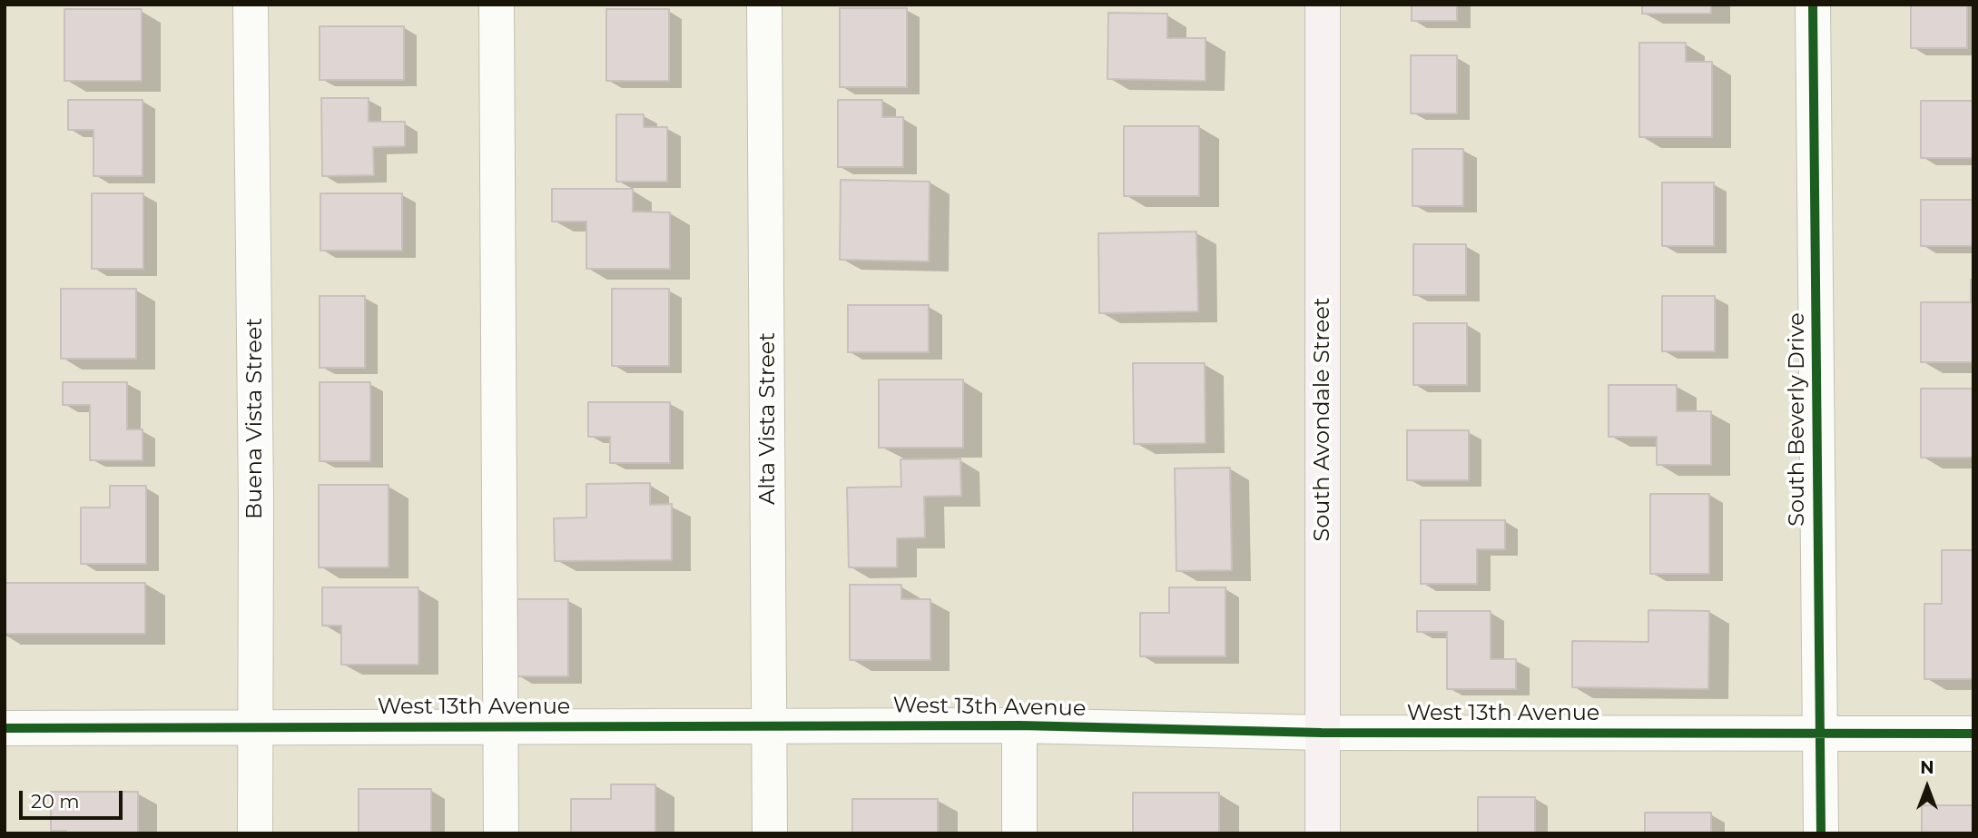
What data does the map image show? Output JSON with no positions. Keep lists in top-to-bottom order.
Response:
{
  "streets": {
    "main road": ["South Avondale Street"],
    "street": [
      "Buena Vista Street",
      "Alta Vista Street",
      "South Beverly Drive",
      "West 13th Avenue"
    ]
  },
  "crossings": [
    ["Buena Vista Street", "West 13th Avenue"],
    ["Alta Vista Street", "West 13th Avenue"],
    ["South Avondale Street", "West 13th Avenue"],
    ["South Beverly Drive", "West 13th Avenue"]
  ],
  "scale_bar": "20 m",
  "north": "top"
}
